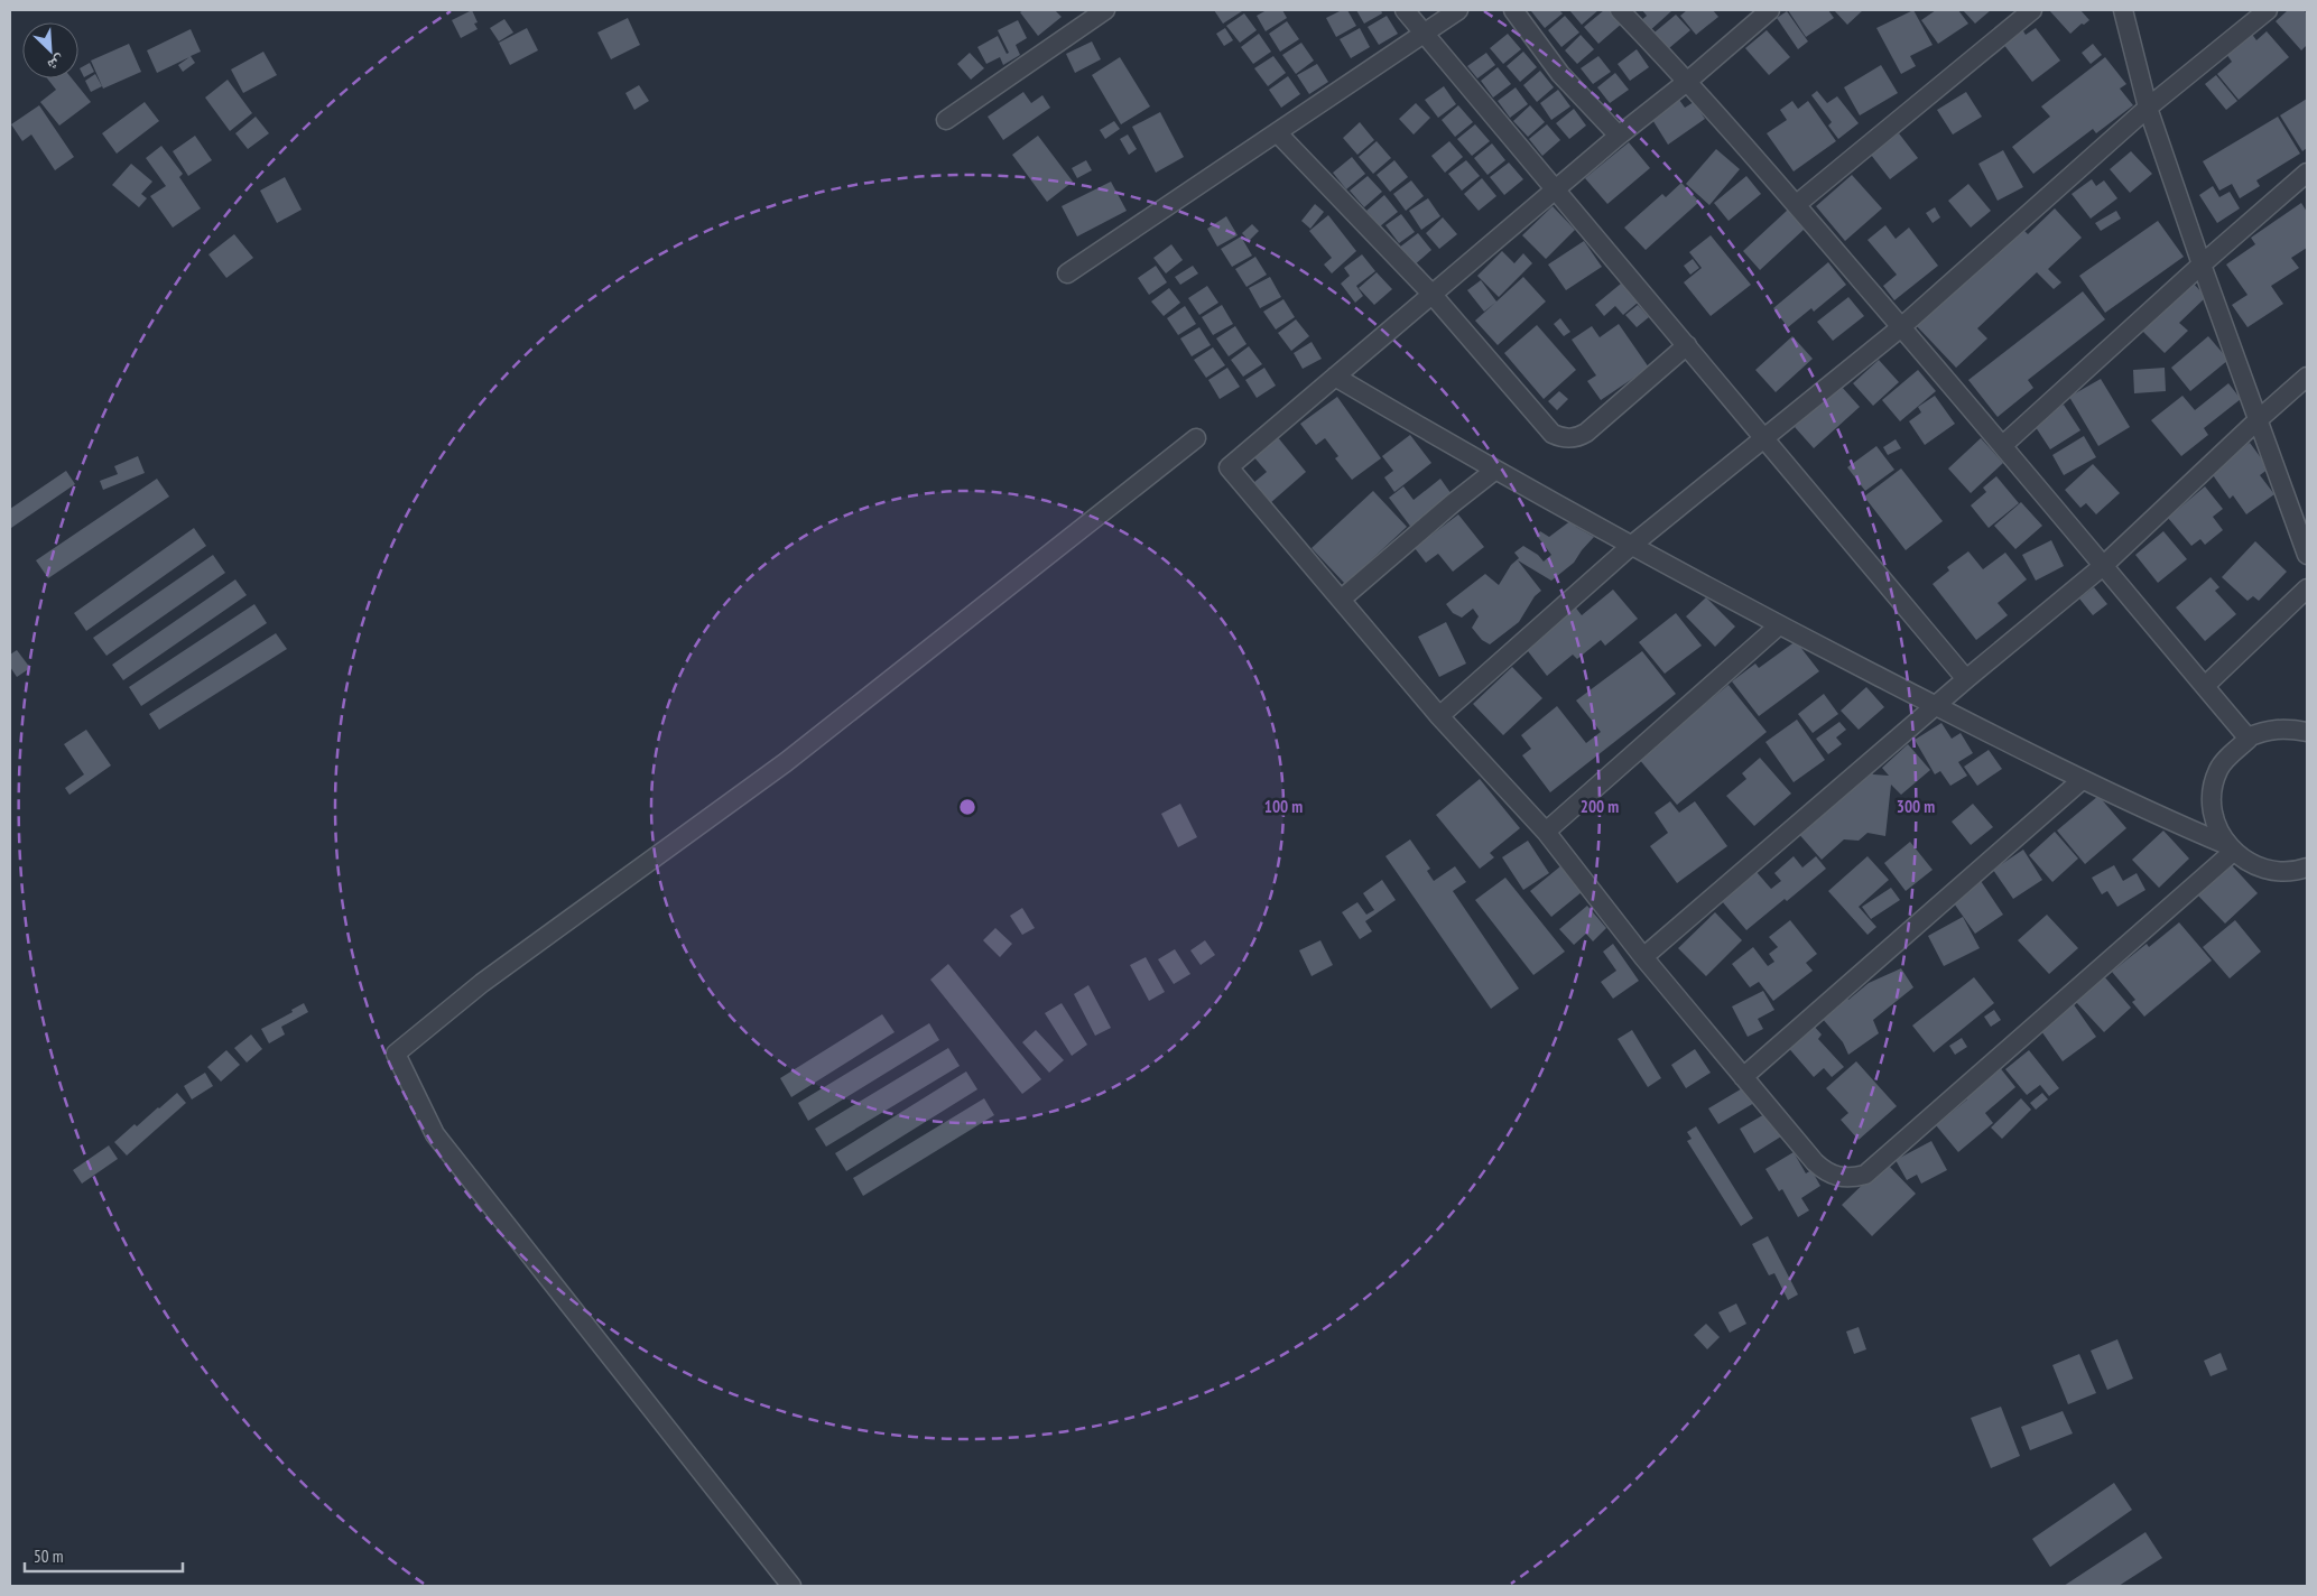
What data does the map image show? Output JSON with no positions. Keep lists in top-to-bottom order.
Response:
{
  "scale_bar": "50 m",
  "north": "bottom right",
  "rings": ["100 m", "200 m", "300 m"]
}
